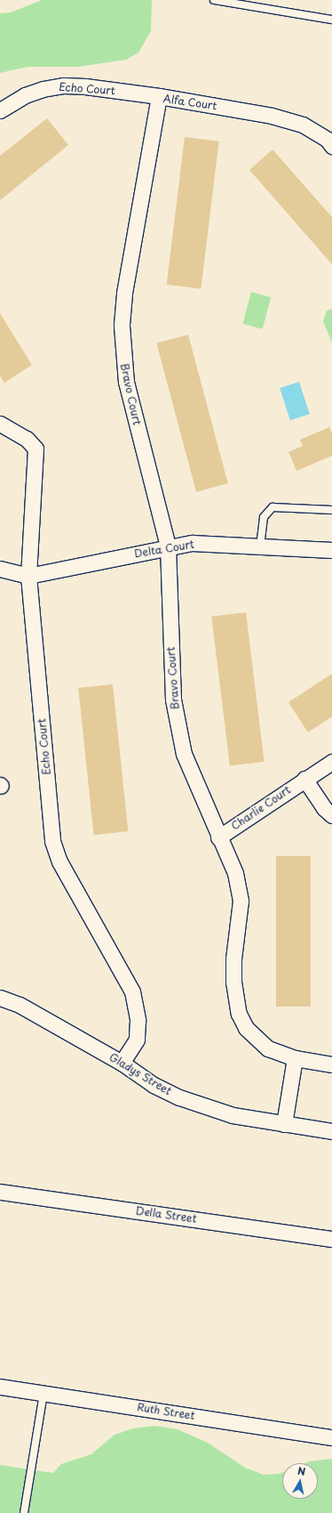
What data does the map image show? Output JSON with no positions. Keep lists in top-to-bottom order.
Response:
{
  "streets": {
    "street": [
      "Echo Court",
      "Alfa Court",
      "Bravo Court",
      "Delta Court",
      "Charlie Court",
      "Gladys Street",
      "Della Street",
      "Ruth Street"
    ]
  },
  "crossings": [
    ["Echo Court", "Alfa Court"],
    ["Echo Court", "Delta Court"],
    ["Echo Court", "Gladys Street"],
    ["Alfa Court", "Bravo Court"],
    ["Bravo Court", "Delta Court"],
    ["Bravo Court", "Charlie Court"]
  ],
  "north": "top"
}
